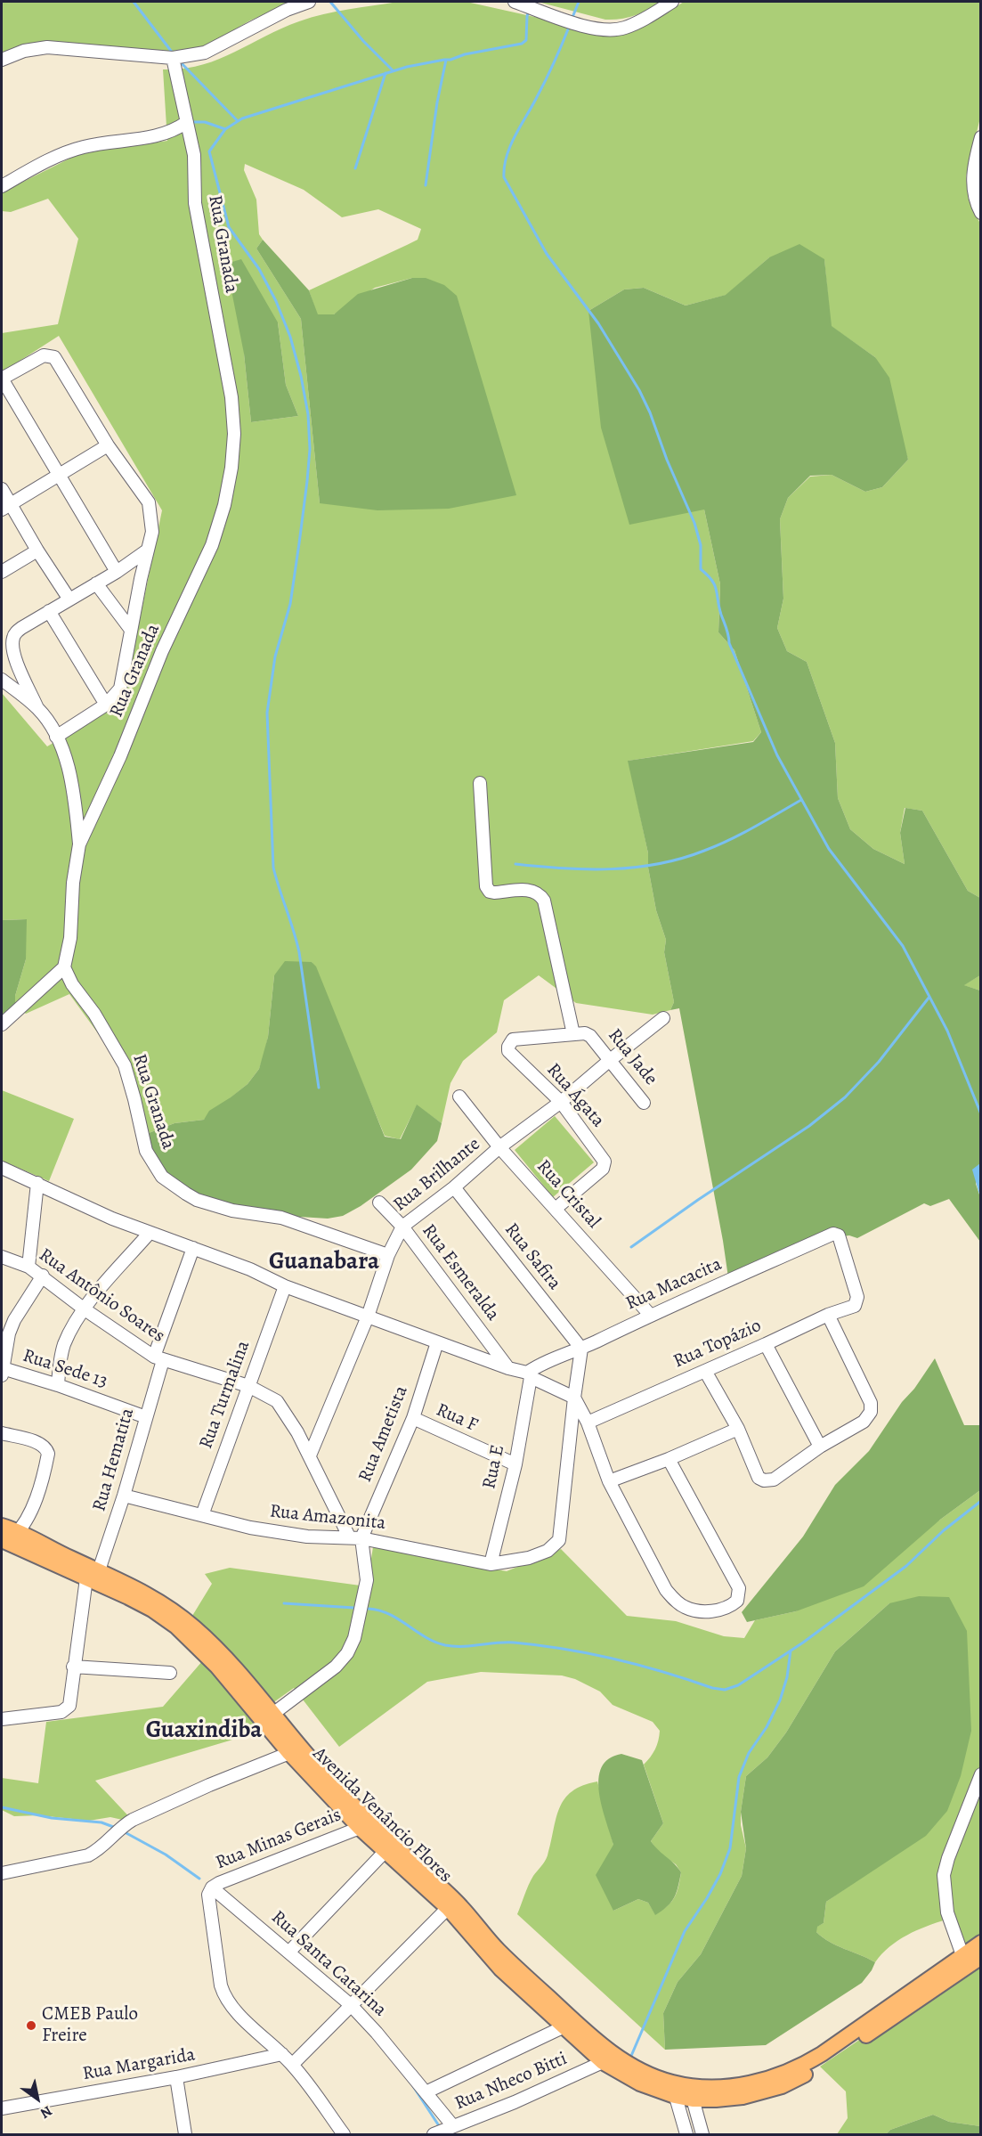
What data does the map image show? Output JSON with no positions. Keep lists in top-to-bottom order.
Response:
{
  "streets": {
    "main road": ["Avenida Venâncio Flores"],
    "street": [
      "Rua Granada",
      "Rua Jade",
      "Rua Ágata",
      "Rua Brilhante",
      "Rua Cristal",
      "Rua Safira",
      "Rua Esmeralda",
      "Rua Macacita",
      "Rua Antônio Soares",
      "Rua Topázio",
      "Rua Sede 13",
      "Rua Turmalina",
      "Rua F",
      "Rua Ametista",
      "Rua Hematita",
      "Rua E",
      "Rua Amazonita",
      "Rua Minas Gerais",
      "Rua Santa Catarina",
      "Rua Margarida",
      "Rua Nheco Bitti"
    ]
  },
  "crossings": [
    ["Rua Granada", "Rua Brilhante"],
    ["Rua Jade", "Rua Ágata"],
    ["Rua Jade", "Rua Brilhante"],
    ["Rua Ágata", "Rua Brilhante"],
    ["Rua Ágata", "Rua Cristal"],
    ["Rua Brilhante", "Rua Cristal"],
    ["Rua Brilhante", "Rua Safira"],
    ["Rua Brilhante", "Rua Esmeralda"],
    ["Rua Brilhante", "Rua Antônio Soares"],
    ["Rua Cristal", "Rua Macacita"],
    ["Rua Safira", "Rua Macacita"],
    ["Rua Macacita", "Rua Topázio"],
    ["Rua Macacita", "Rua E"],
    ["Rua Antônio Soares", "Rua Turmalina"],
    ["Rua Antônio Soares", "Rua Ametista"],
    ["Rua Antônio Soares", "Rua Hematita"],
    ["Rua Antônio Soares", "Rua Amazonita"],
    ["Rua Sede 13", "Rua Hematita"],
    ["Rua Turmalina", "Rua Amazonita"],
    ["Rua F", "Rua Ametista"],
    ["Rua F", "Rua E"],
    ["Rua Ametista", "Rua Amazonita"],
    ["Rua Hematita", "Rua Amazonita"],
    ["Rua Hematita", "Avenida Venâncio Flores"],
    ["Rua E", "Rua Amazonita"],
    ["Avenida Venâncio Flores", "Rua Minas Gerais"],
    ["Avenida Venâncio Flores", "Rua Nheco Bitti"],
    ["Rua Minas Gerais", "Rua Santa Catarina"],
    ["Rua Minas Gerais", "Rua Margarida"],
    ["Rua Santa Catarina", "Rua Nheco Bitti"]
  ],
  "districts": ["Guanabara", "Guaxindiba"],
  "places": ["CMEB Paulo Freire"],
  "north": "bottom right"
}
